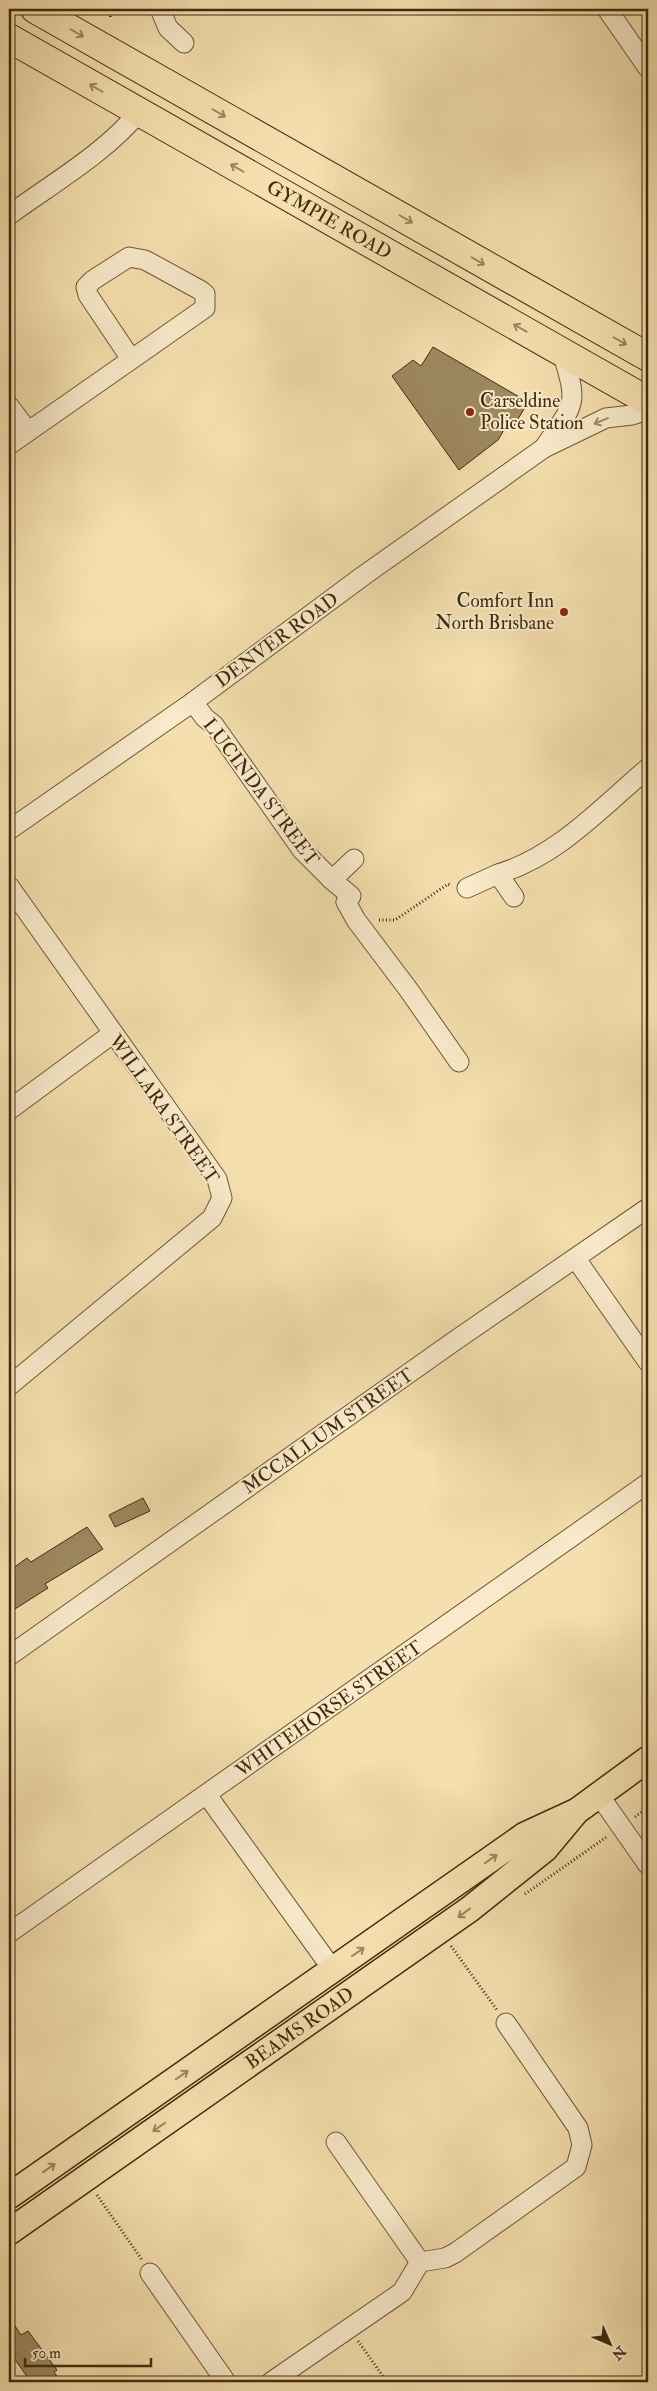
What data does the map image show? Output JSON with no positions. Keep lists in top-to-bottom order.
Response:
{
  "streets": {
    "highway": ["GYMPIE ROAD"],
    "main road": ["BEAMS ROAD"],
    "street": [
      "DENVER ROAD",
      "LUCINDA STREET",
      "WILLARA STREET",
      "MCCALLUM STREET",
      "WHITEHORSE STREET"
    ]
  },
  "crossings": [
    ["GYMPIE ROAD", "DENVER ROAD"],
    ["DENVER ROAD", "LUCINDA STREET"]
  ],
  "places": ["Carseldine Police Station", "Comfort Inn North Brisbane"],
  "scale_bar": "50 m",
  "north": "bottom right"
}
